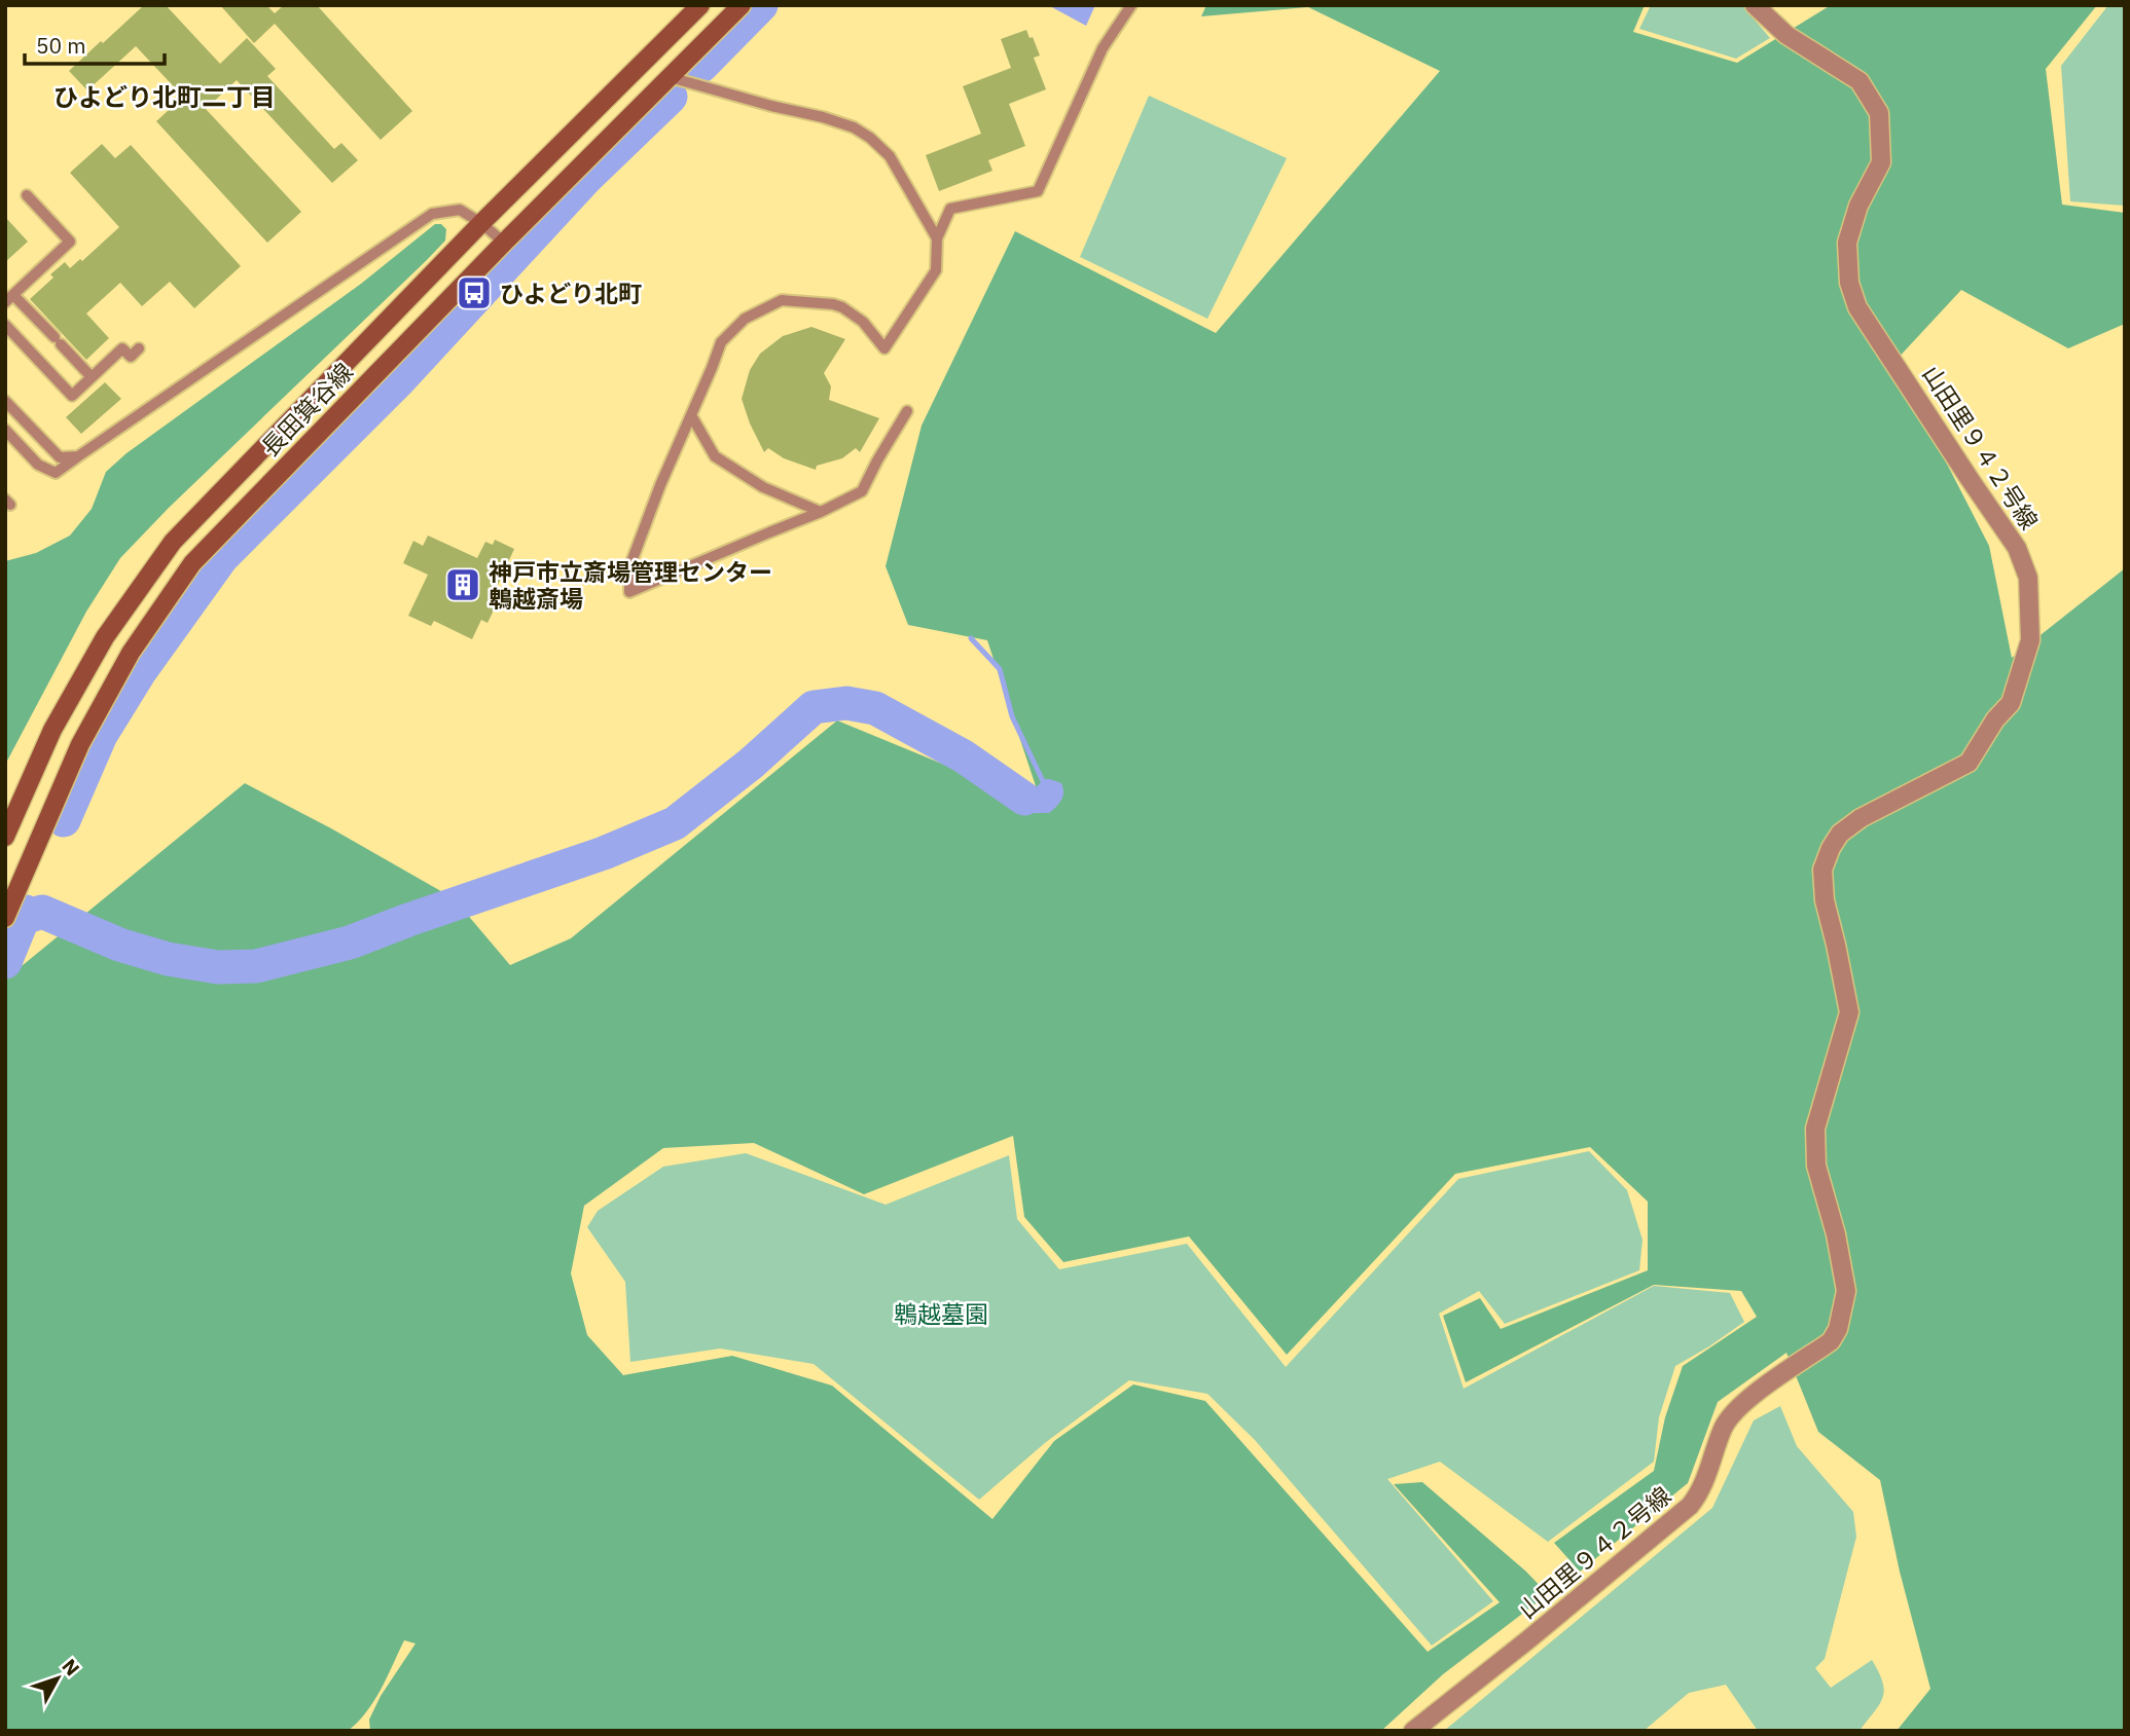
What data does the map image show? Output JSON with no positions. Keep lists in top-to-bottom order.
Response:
{
  "streets": {
    "street": ["長田箕谷線", "山田里９４２号線"]
  },
  "districts": ["ひよどり北町二丁目"],
  "parks": ["鵯越墓園"],
  "places": {
    "bus stop": ["ひよどり北町"],
    "building": ["神戸市立斎場管理センター 鵯越斎場"]
  },
  "scale_bar": "50 m",
  "north": "top right"
}
